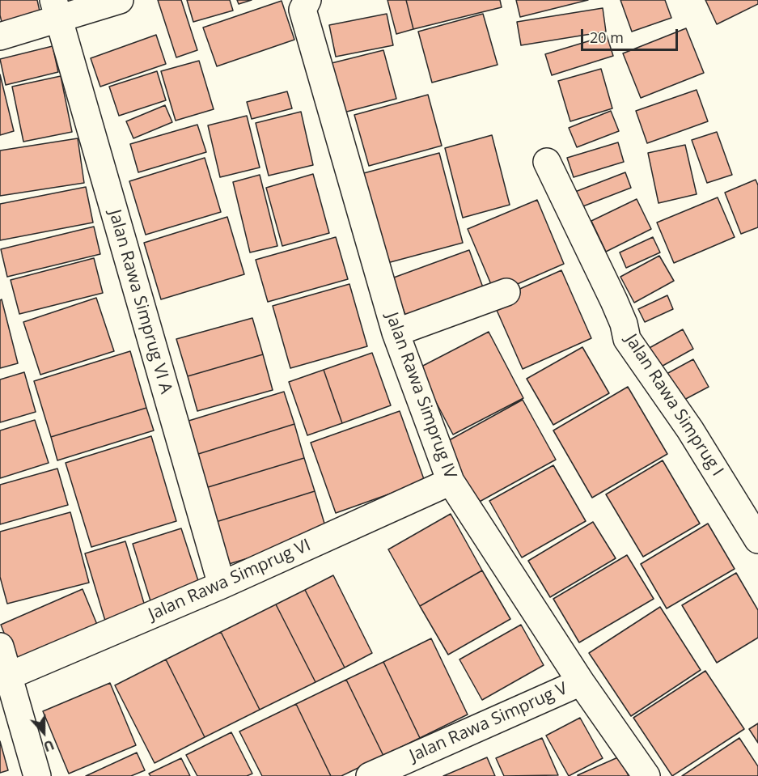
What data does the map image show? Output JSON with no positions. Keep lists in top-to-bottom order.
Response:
{
  "streets": {
    "street": [
      "Jalan Rawa Simprug VI A",
      "Jalan Rawa Simprug IV",
      "Jalan Rawa Simprug I",
      "Jalan Rawa Simprug VI",
      "Jalan Rawa Simprug V"
    ]
  },
  "crossings": [
    ["Jalan Rawa Simprug VI A", "Jalan Rawa Simprug VI"],
    ["Jalan Rawa Simprug IV", "Jalan Rawa Simprug VI"],
    ["Jalan Rawa Simprug IV", "Jalan Rawa Simprug V"]
  ],
  "scale_bar": "20 m",
  "north": "bottom"
}
